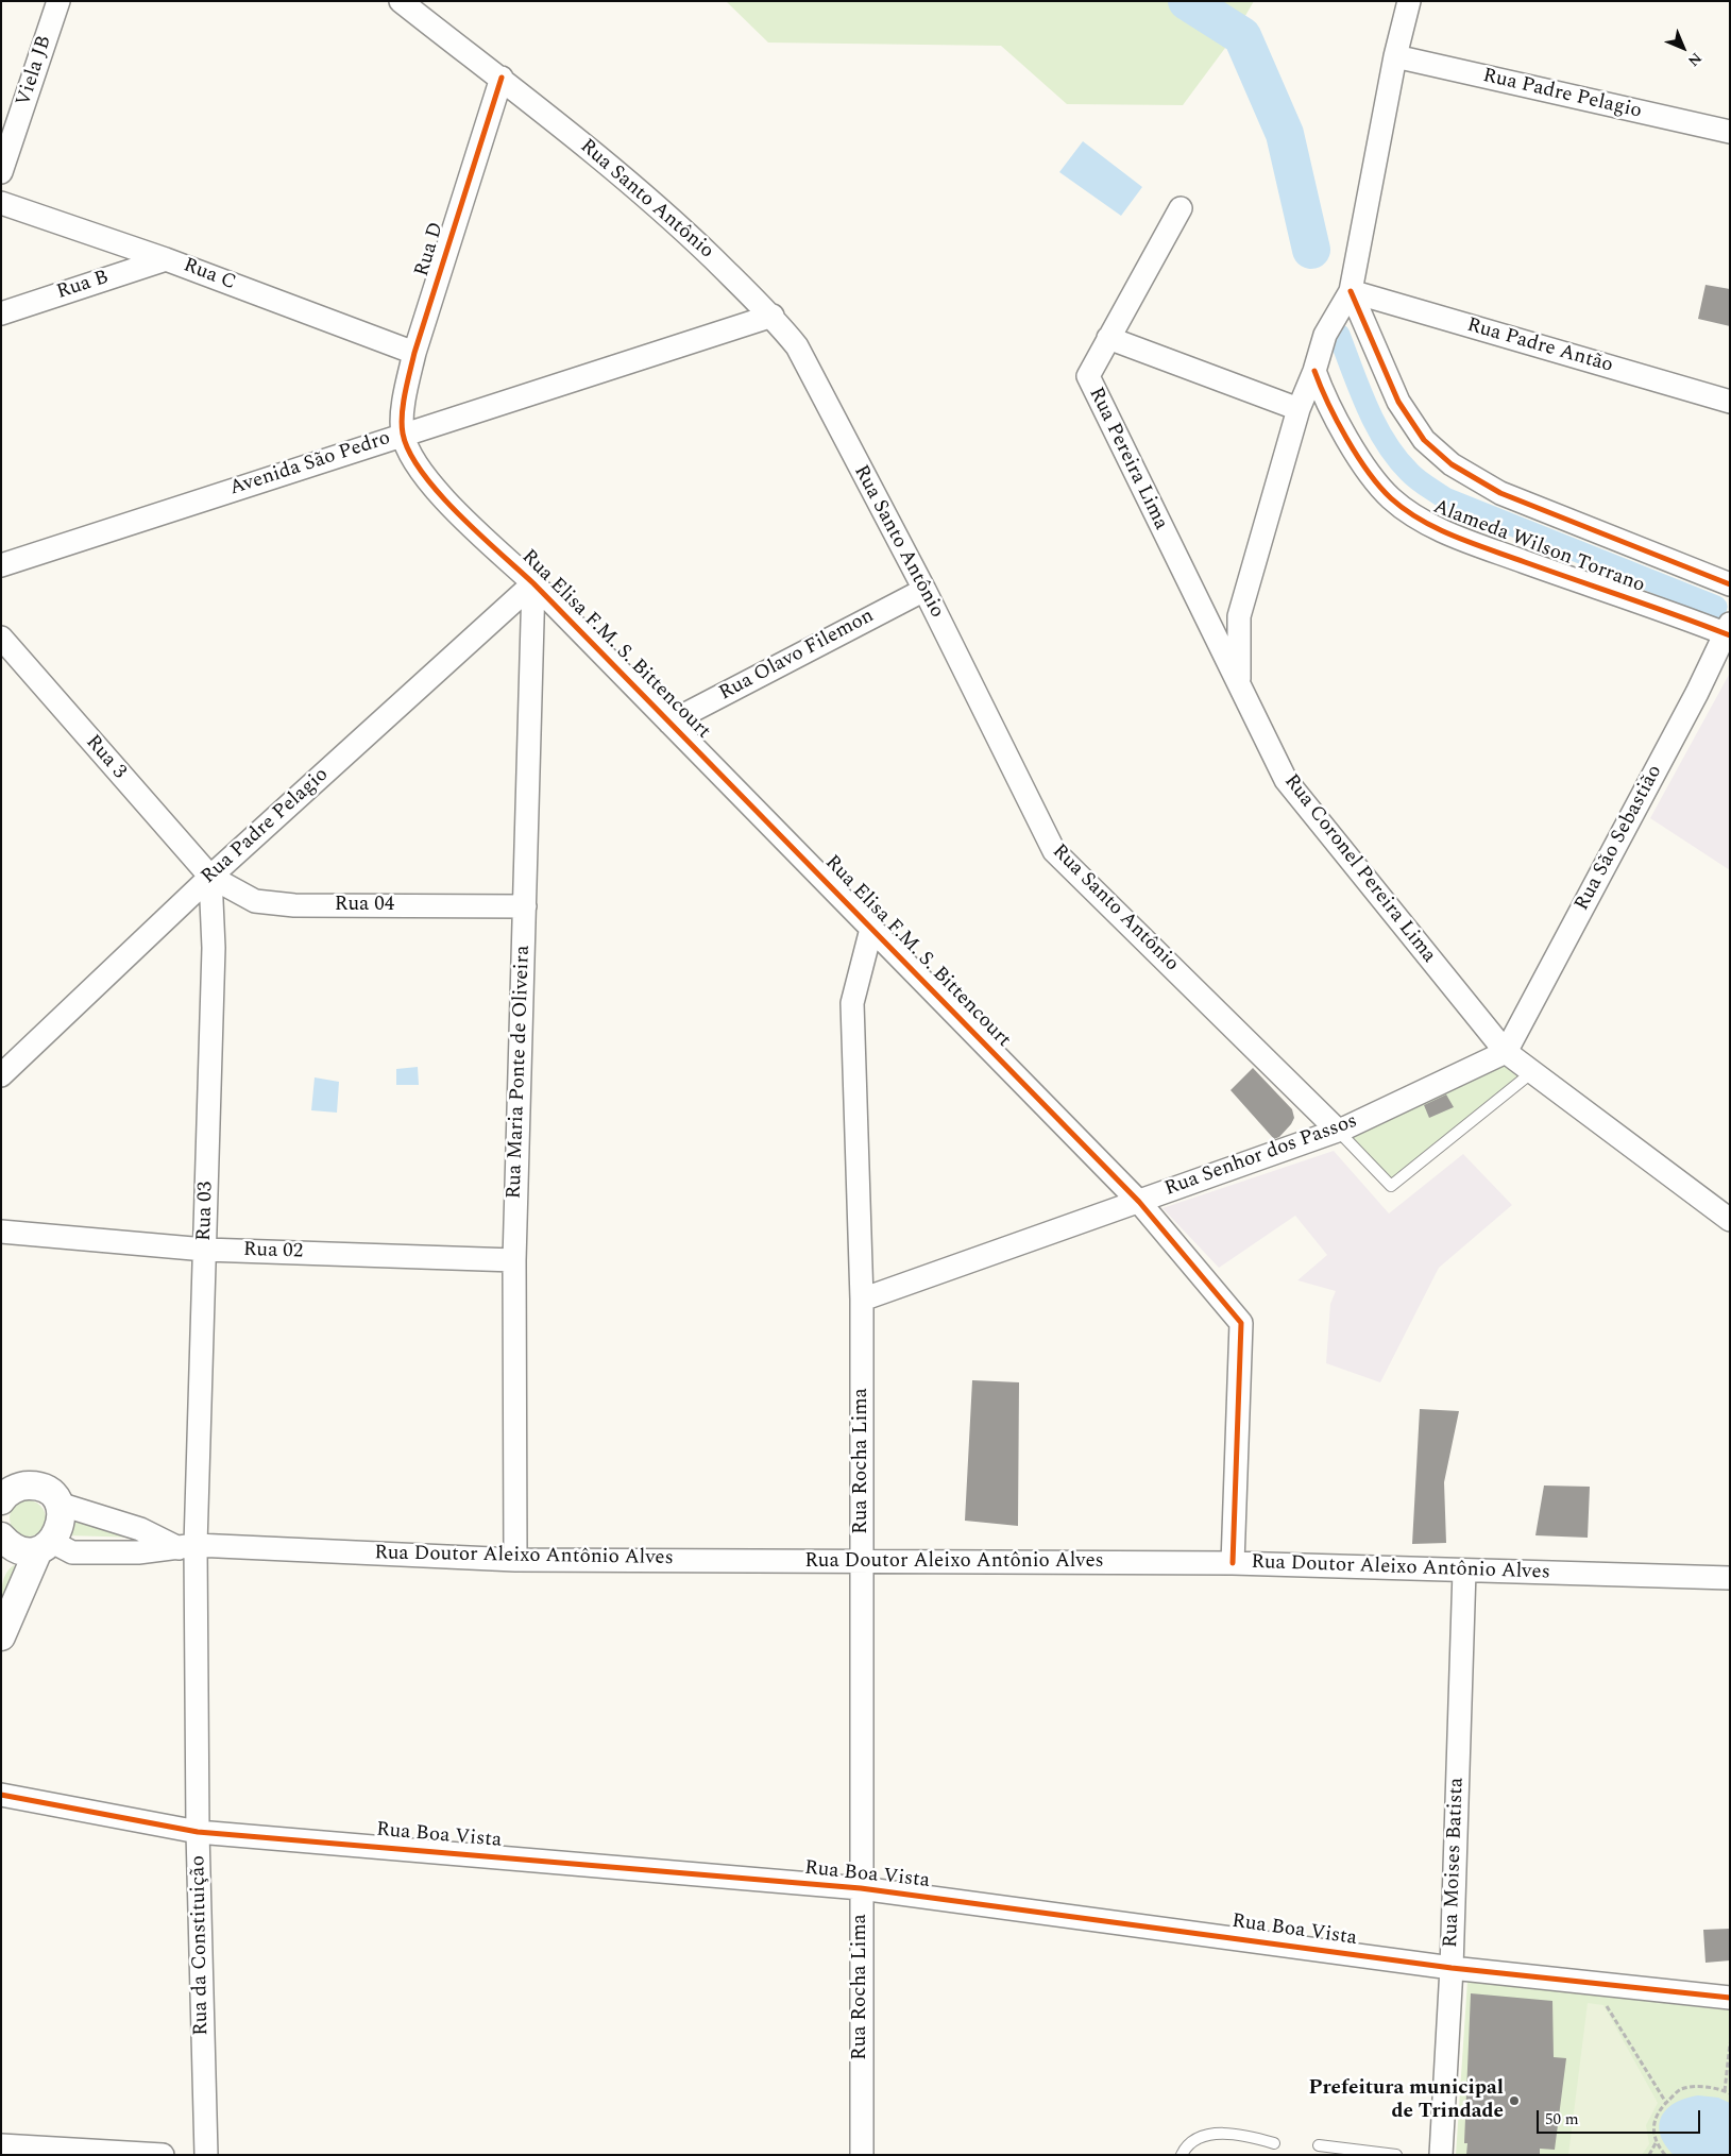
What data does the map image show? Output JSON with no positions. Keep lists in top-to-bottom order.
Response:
{
  "streets": {
    "street": [
      "Viela JB",
      "Rua Padre Pelagio",
      "Rua Santo Antônio",
      "Rua D",
      "Rua C",
      "Rua B",
      "Rua Padre Antão",
      "Rua Pereira Lima",
      "Avenida São Pedro",
      "Alameda Wilson Torrano",
      "Rua Elisa F.M. S. Bittencourt",
      "Rua Olavo Filemon",
      "Rua 3",
      "Rua São Sebastião",
      "Rua Coronel Pereira Lima",
      "Rua 04",
      "Rua Maria Ponte de Oliveira",
      "Rua Senhor dos Passos",
      "Rua 03",
      "Rua 02",
      "Rua Rocha Lima",
      "Rua Doutor Aleixo Antônio Alves",
      "Rua Boa Vista",
      "Rua Moises Batista",
      "Rua da Constituição"
    ]
  },
  "crossings": [
    ["Rua Padre Pelagio", "Rua Elisa F.M. S. Bittencourt"],
    ["Rua Padre Pelagio", "Rua 3"],
    ["Rua Padre Pelagio", "Rua 04"],
    ["Rua Padre Pelagio", "Rua Maria Ponte de Oliveira"],
    ["Rua Padre Pelagio", "Rua 03"],
    ["Rua Santo Antônio", "Rua D"],
    ["Rua Santo Antônio", "Avenida São Pedro"],
    ["Rua Santo Antônio", "Rua Olavo Filemon"],
    ["Rua Santo Antônio", "Rua Senhor dos Passos"],
    ["Rua D", "Rua C"],
    ["Rua D", "Avenida São Pedro"],
    ["Rua D", "Rua Elisa F.M. S. Bittencourt"],
    ["Rua C", "Rua B"],
    ["Rua Padre Antão", "Alameda Wilson Torrano"],
    ["Rua Padre Antão", "Rua Coronel Pereira Lima"],
    ["Rua Pereira Lima", "Rua Coronel Pereira Lima"],
    ["Avenida São Pedro", "Rua Elisa F.M. S. Bittencourt"],
    ["Alameda Wilson Torrano", "Rua São Sebastião"],
    ["Alameda Wilson Torrano", "Rua Coronel Pereira Lima"],
    ["Rua Elisa F.M. S. Bittencourt", "Rua Olavo Filemon"],
    ["Rua Elisa F.M. S. Bittencourt", "Rua Maria Ponte de Oliveira"],
    ["Rua Elisa F.M. S. Bittencourt", "Rua Senhor dos Passos"],
    ["Rua Elisa F.M. S. Bittencourt", "Rua Rocha Lima"],
    ["Rua Elisa F.M. S. Bittencourt", "Rua Doutor Aleixo Antônio Alves"],
    ["Rua 3", "Rua 04"],
    ["Rua 3", "Rua 03"],
    ["Rua São Sebastião", "Rua Coronel Pereira Lima"],
    ["Rua São Sebastião", "Rua Senhor dos Passos"],
    ["Rua Coronel Pereira Lima", "Rua Senhor dos Passos"],
    ["Rua 04", "Rua Maria Ponte de Oliveira"],
    ["Rua 04", "Rua 03"],
    ["Rua Maria Ponte de Oliveira", "Rua 02"],
    ["Rua Maria Ponte de Oliveira", "Rua Doutor Aleixo Antônio Alves"],
    ["Rua Senhor dos Passos", "Rua Rocha Lima"],
    ["Rua 03", "Rua 02"],
    ["Rua 03", "Rua Doutor Aleixo Antônio Alves"],
    ["Rua 03", "Rua da Constituição"],
    ["Rua Rocha Lima", "Rua Doutor Aleixo Antônio Alves"],
    ["Rua Rocha Lima", "Rua Boa Vista"],
    ["Rua Doutor Aleixo Antônio Alves", "Rua Moises Batista"],
    ["Rua Doutor Aleixo Antônio Alves", "Rua da Constituição"],
    ["Rua Boa Vista", "Rua Moises Batista"],
    ["Rua Boa Vista", "Rua da Constituição"]
  ],
  "places": ["Prefeitura municipal de Trindade"],
  "scale_bar": "50 m",
  "north": "bottom right"
}
